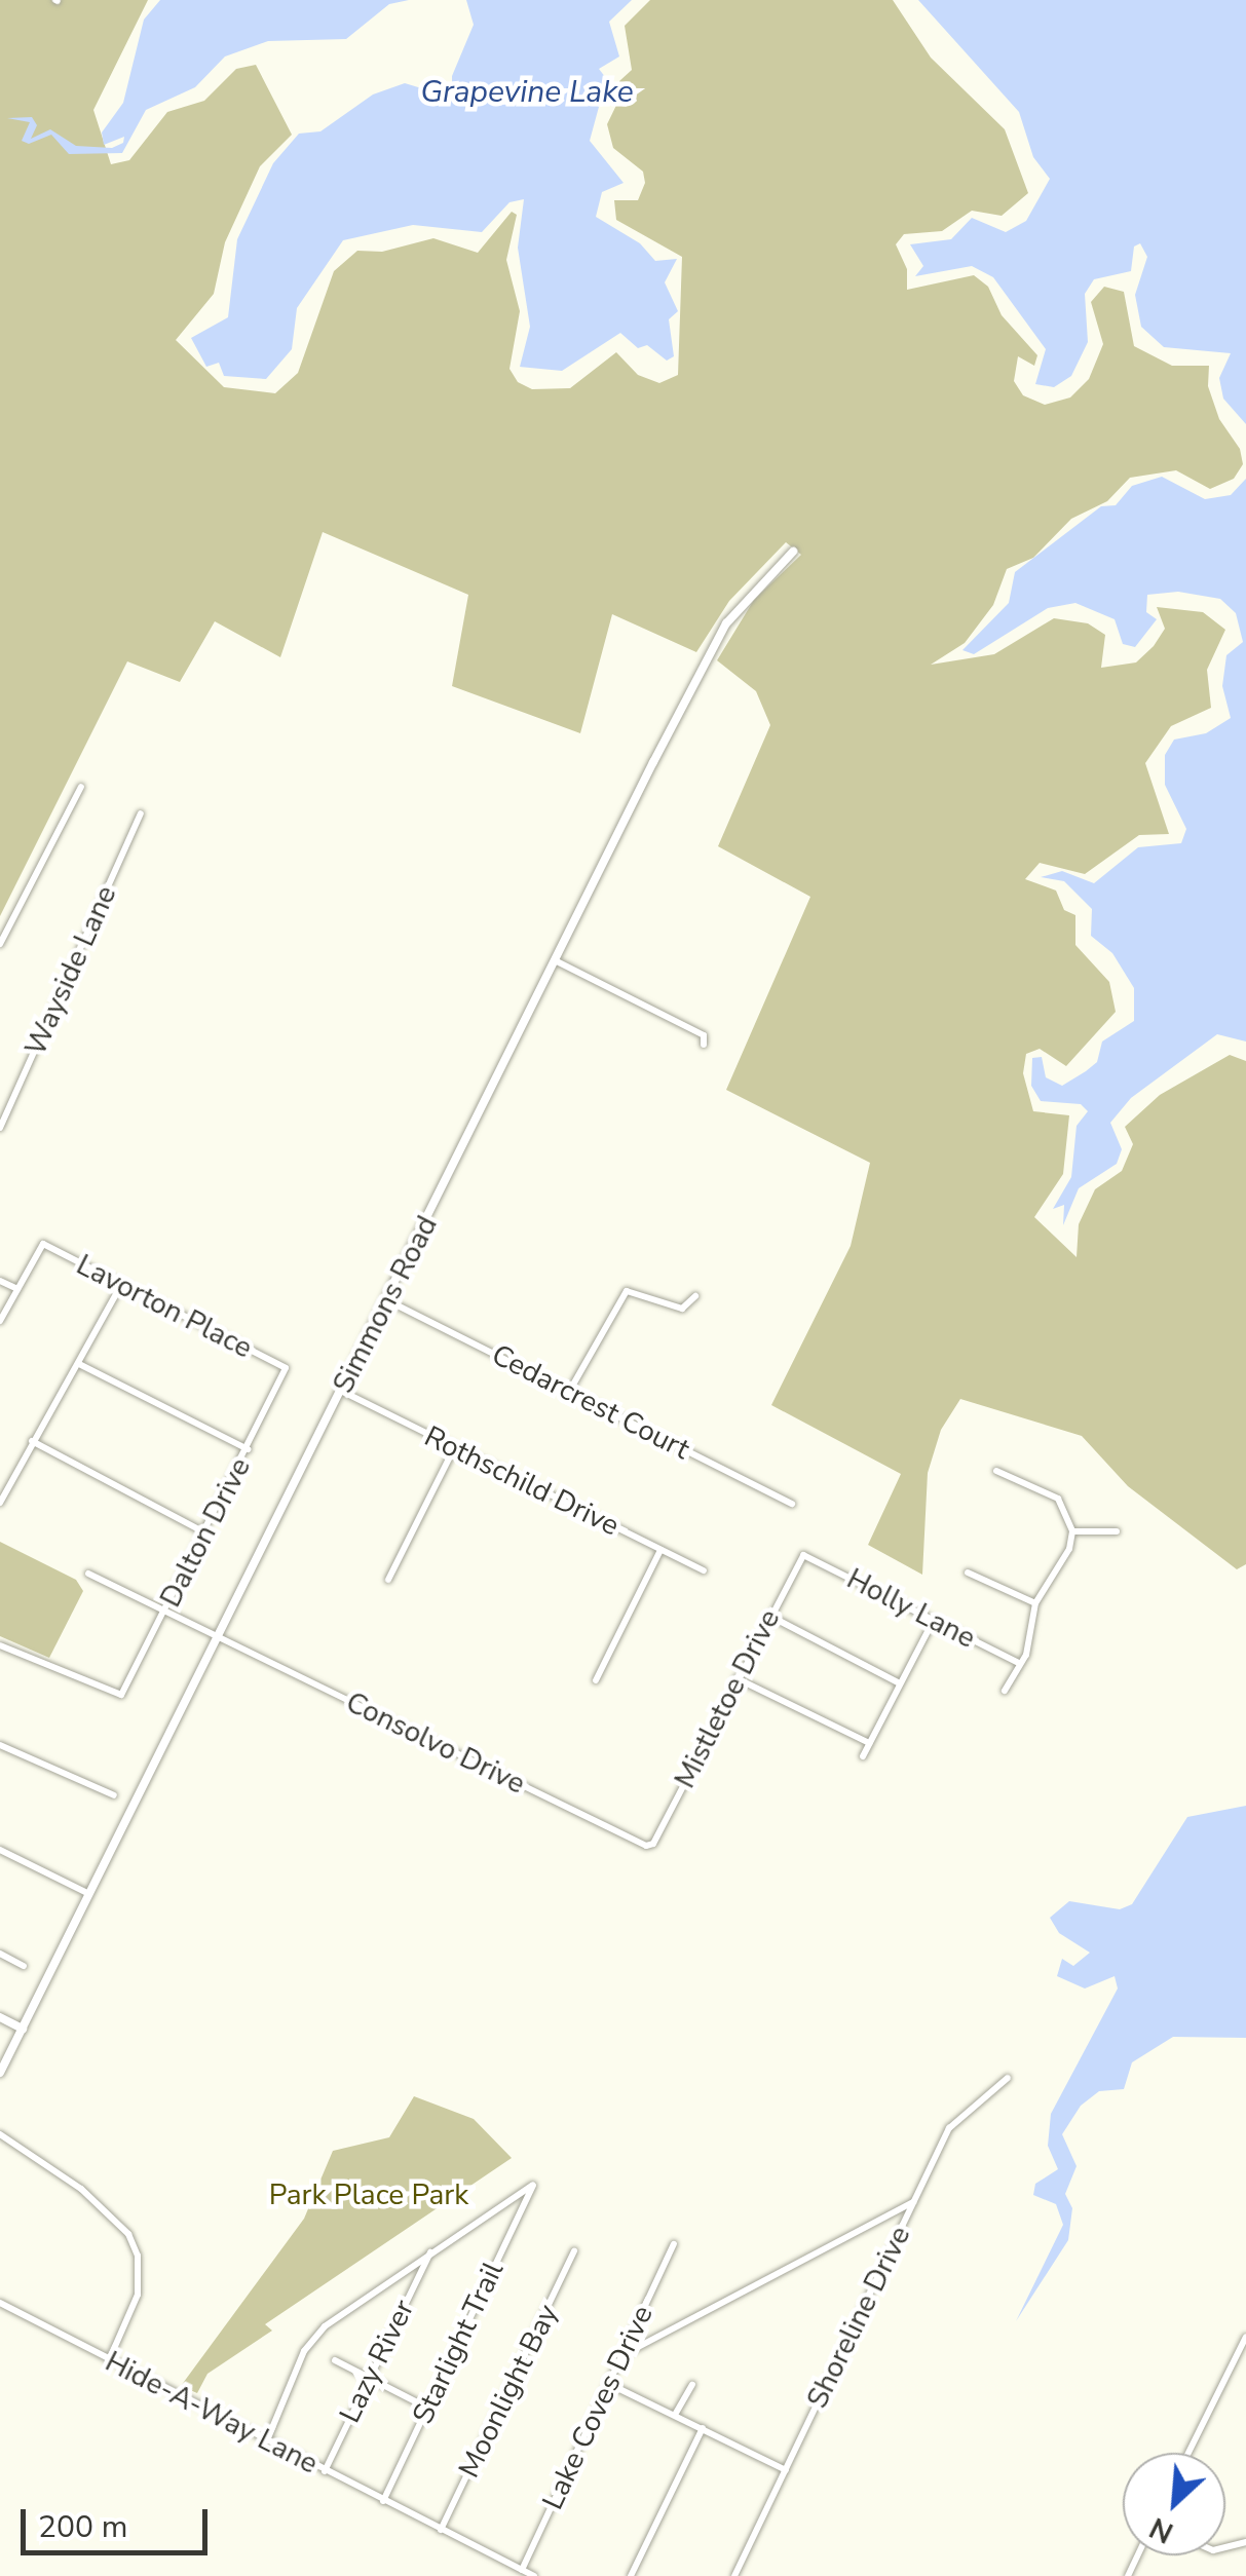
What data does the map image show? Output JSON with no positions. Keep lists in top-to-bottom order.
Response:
{
  "streets": {
    "street": [
      "Wayside Lane",
      "Simmons Road",
      "Lavorton Place",
      "Cedarcrest Court",
      "Rothschild Drive",
      "Dalton Drive",
      "Holly Lane",
      "Mistletoe Drive",
      "Consolvo Drive",
      "Shoreline Drive",
      "Starlight Trail",
      "Lazy River",
      "Moonlight Bay",
      "Lake Coves Drive",
      "Hide-A-Way Lane"
    ]
  },
  "crossings": [
    ["Simmons Road", "Cedarcrest Court"],
    ["Simmons Road", "Rothschild Drive"],
    ["Simmons Road", "Consolvo Drive"],
    ["Lavorton Place", "Dalton Drive"],
    ["Dalton Drive", "Consolvo Drive"],
    ["Holly Lane", "Mistletoe Drive"],
    ["Mistletoe Drive", "Consolvo Drive"],
    ["Starlight Trail", "Lazy River"],
    ["Starlight Trail", "Hide-A-Way Lane"],
    ["Lazy River", "Hide-A-Way Lane"],
    ["Moonlight Bay", "Hide-A-Way Lane"],
    ["Lake Coves Drive", "Hide-A-Way Lane"]
  ],
  "water": ["Grapevine Lake"],
  "parks": ["Park Place Park"],
  "scale_bar": "200 m",
  "north": "bottom left"
}
